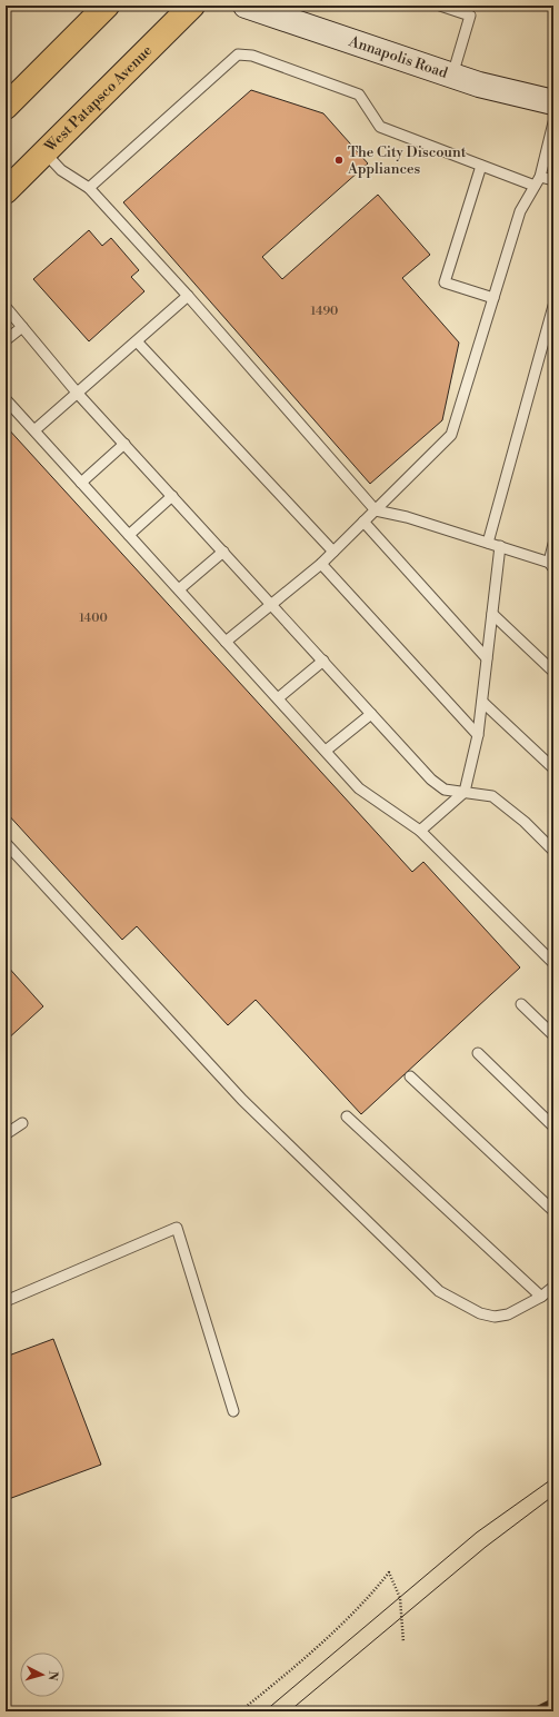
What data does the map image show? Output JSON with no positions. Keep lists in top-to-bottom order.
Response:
{
  "streets": {
    "main road": ["Annapolis Road", "West Patapsco Avenue"]
  },
  "places": ["The City Discount Appliances"],
  "house_numbers": ["1490", "1400"],
  "north": "right"
}
